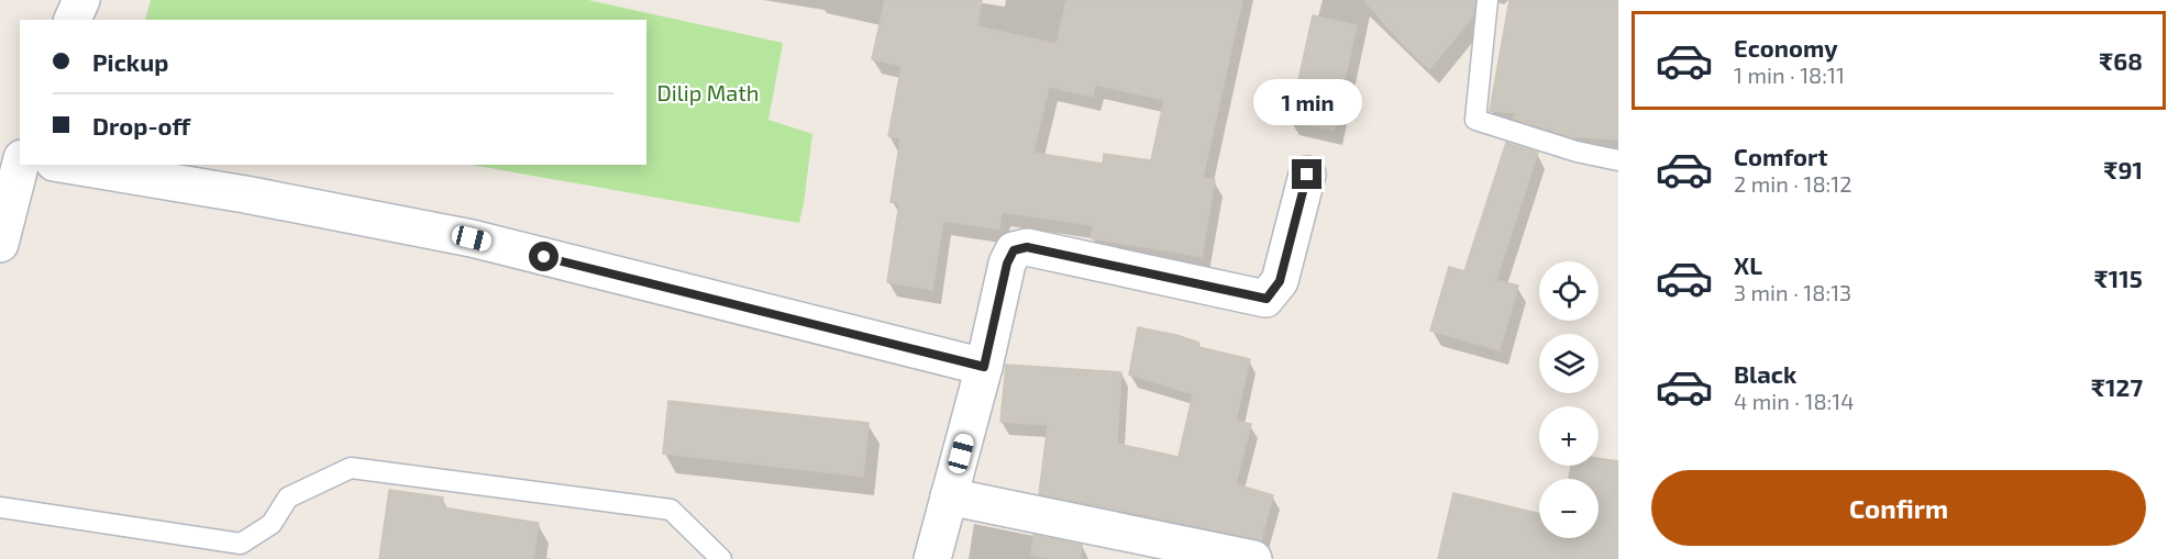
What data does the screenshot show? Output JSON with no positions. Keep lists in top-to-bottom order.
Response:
{
  "parks": ["Dilip Math"],
  "page": {
    "list": [
      {
        "name": "Economy",
        "note": "1 min · 18:11",
        "value": "₹68"
      },
      {
        "name": "Comfort",
        "note": "2 min · 18:12",
        "value": "₹91"
      },
      {
        "name": "XL",
        "note": "3 min · 18:13",
        "value": "₹115"
      },
      {
        "name": "Black",
        "note": "4 min · 18:14",
        "value": "₹127"
      }
    ],
    "banner": ["Pickup", "Drop-off"],
    "bubble": "1 min",
    "map_buttons": ["+", "−"],
    "buttons": "Confirm"
  }
}
